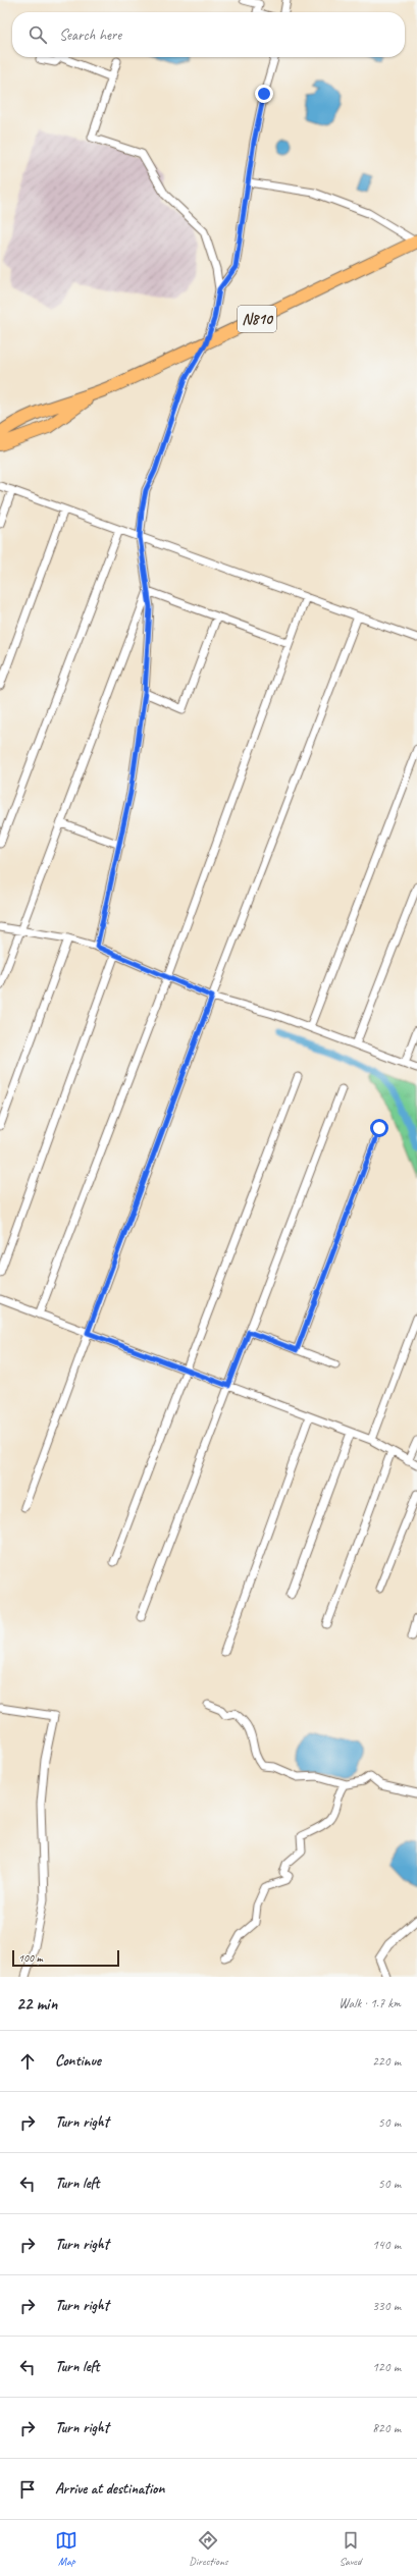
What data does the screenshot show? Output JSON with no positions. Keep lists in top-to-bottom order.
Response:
{
  "streets": {
    "highway": ["N810"]
  },
  "scale_bar": "100 m",
  "page": {
    "search": "Search here",
    "scale": "100 m",
    "heading": ["22 min", "Walk · 1.7 km"],
    "list": [
      ["Continue", "220 m"],
      ["Turn right", "50 m"],
      ["Turn left", "50 m"],
      ["Turn right", "140 m"],
      ["Turn right", "330 m"],
      ["Turn left", "120 m"],
      ["Turn right", "820 m"],
      "Arrive at destination"
    ],
    "nav": ["Map", "Directions", "Saved"]
  }
}
